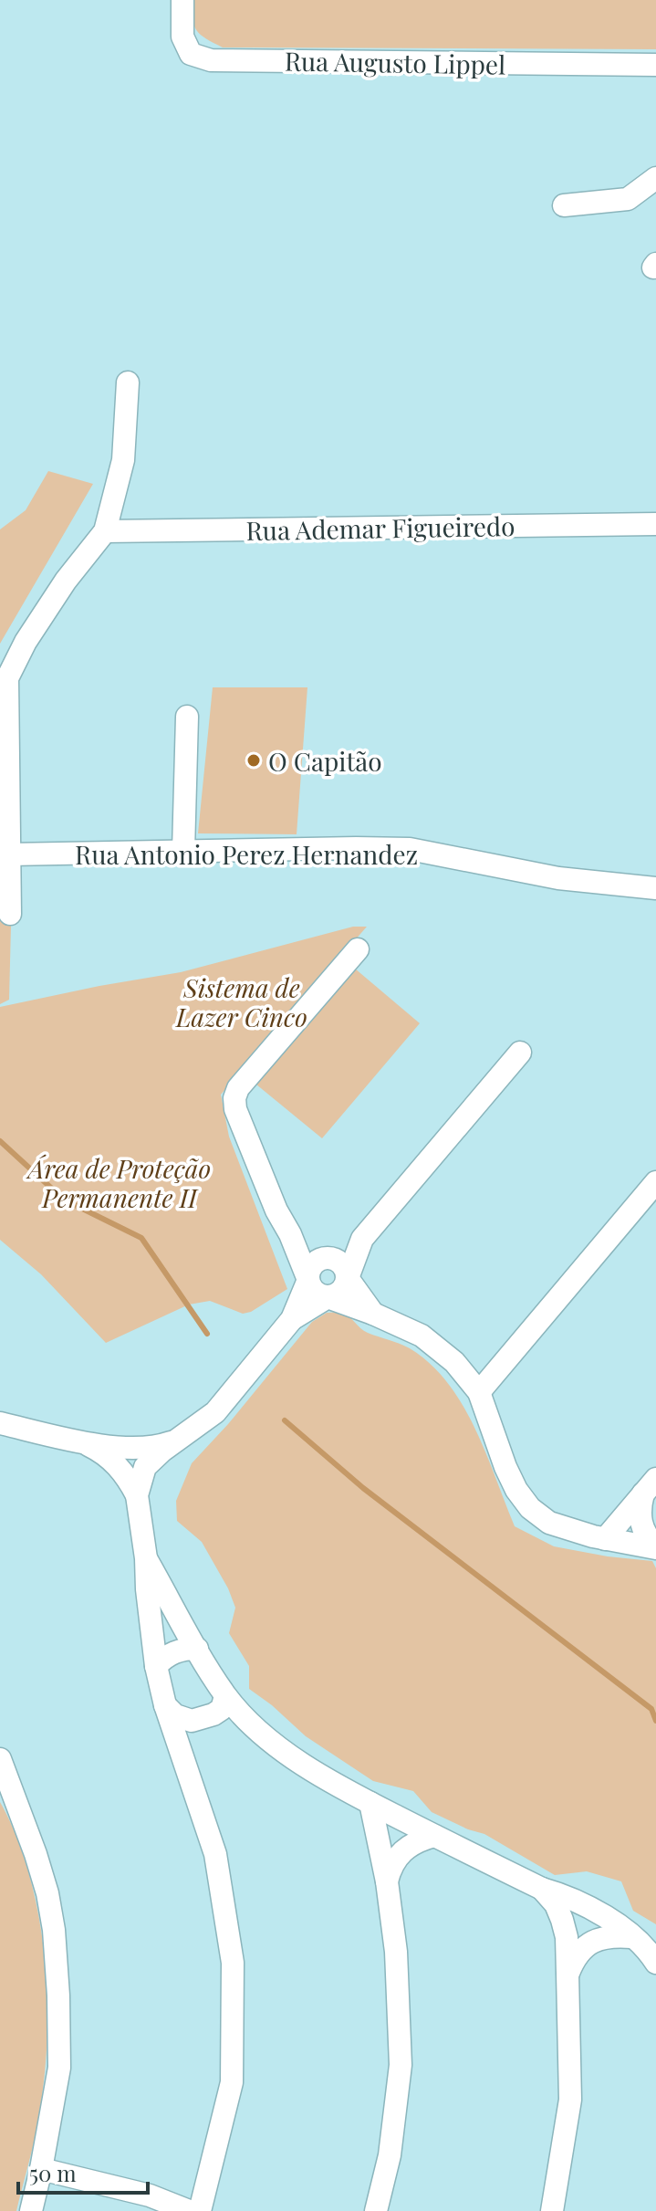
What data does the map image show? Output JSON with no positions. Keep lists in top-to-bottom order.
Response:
{
  "streets": {
    "street": ["Rua Augusto Lippel", "Rua Ademar Figueiredo", "Rua Antonio Perez Hernandez"]
  },
  "parks": ["Sistema de Lazer Cinco", "Área de Proteção Permanente II"],
  "places": ["O Capitão"],
  "scale_bar": "50 m"
}
